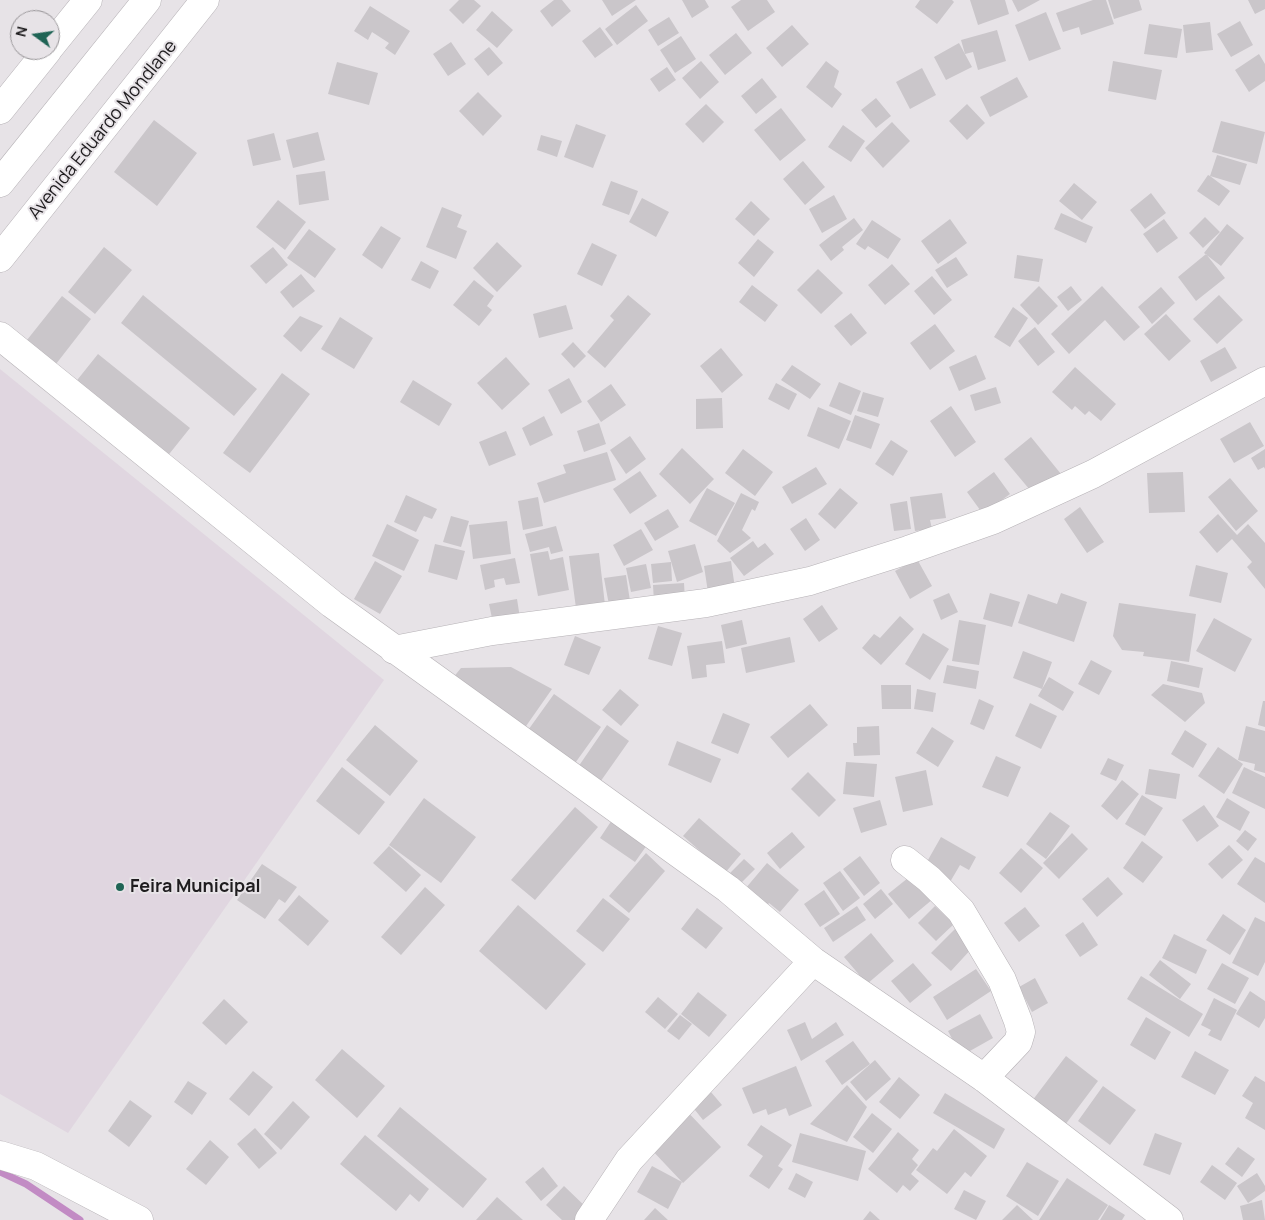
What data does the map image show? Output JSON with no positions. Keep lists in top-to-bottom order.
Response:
{
  "streets": {
    "street": ["Avenida Eduardo Mondlane"]
  },
  "places": ["Feira Municipal"],
  "north": "left"
}
